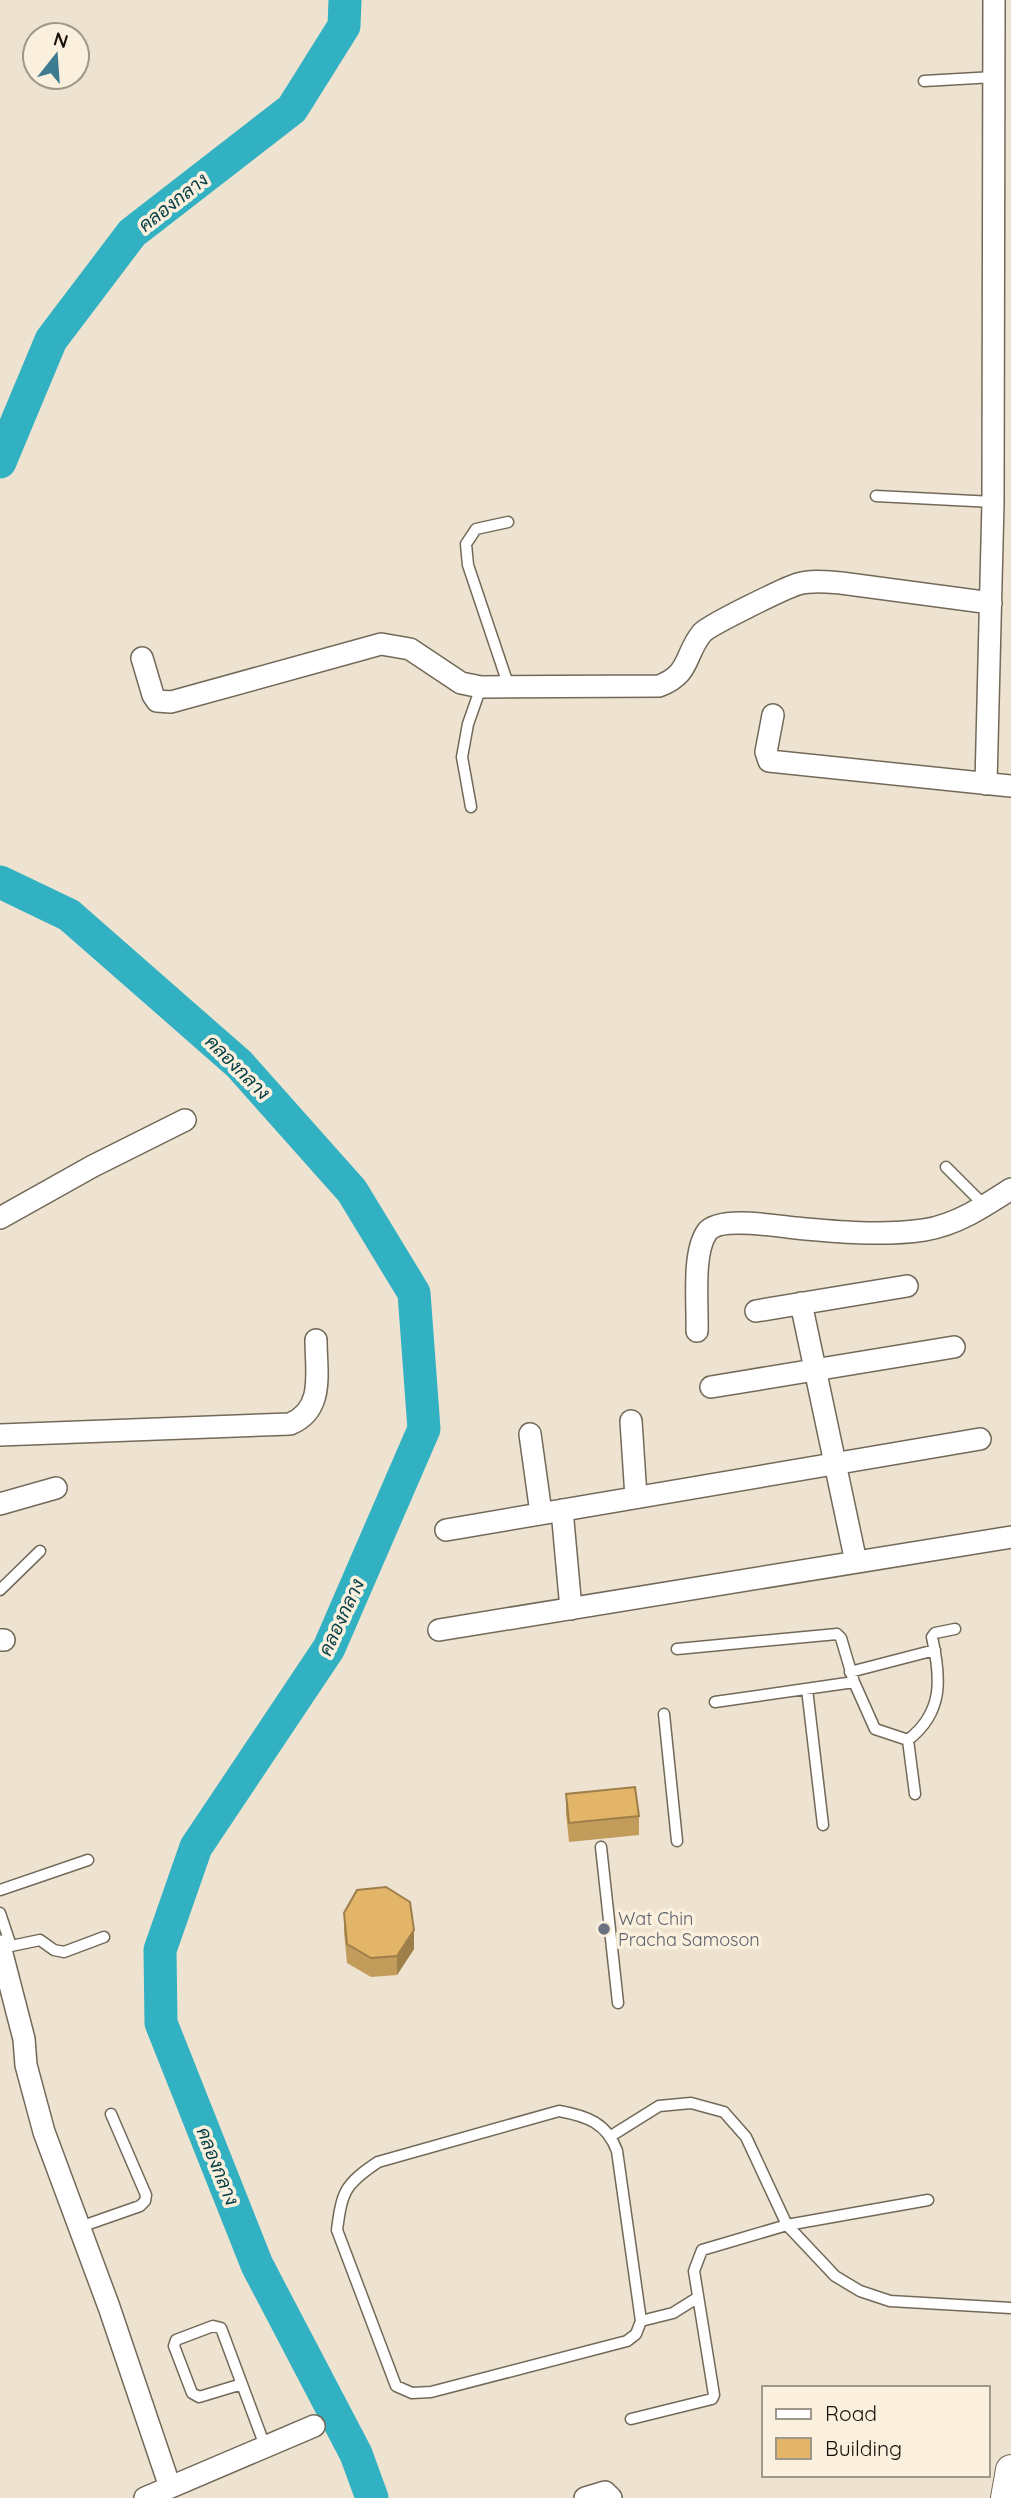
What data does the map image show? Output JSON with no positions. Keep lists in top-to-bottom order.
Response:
{
  "water": ["คลองกลาง"],
  "places": ["Wat Chin Pracha Samoson"],
  "legend": ["Road", "Building"],
  "north": "top"
}
